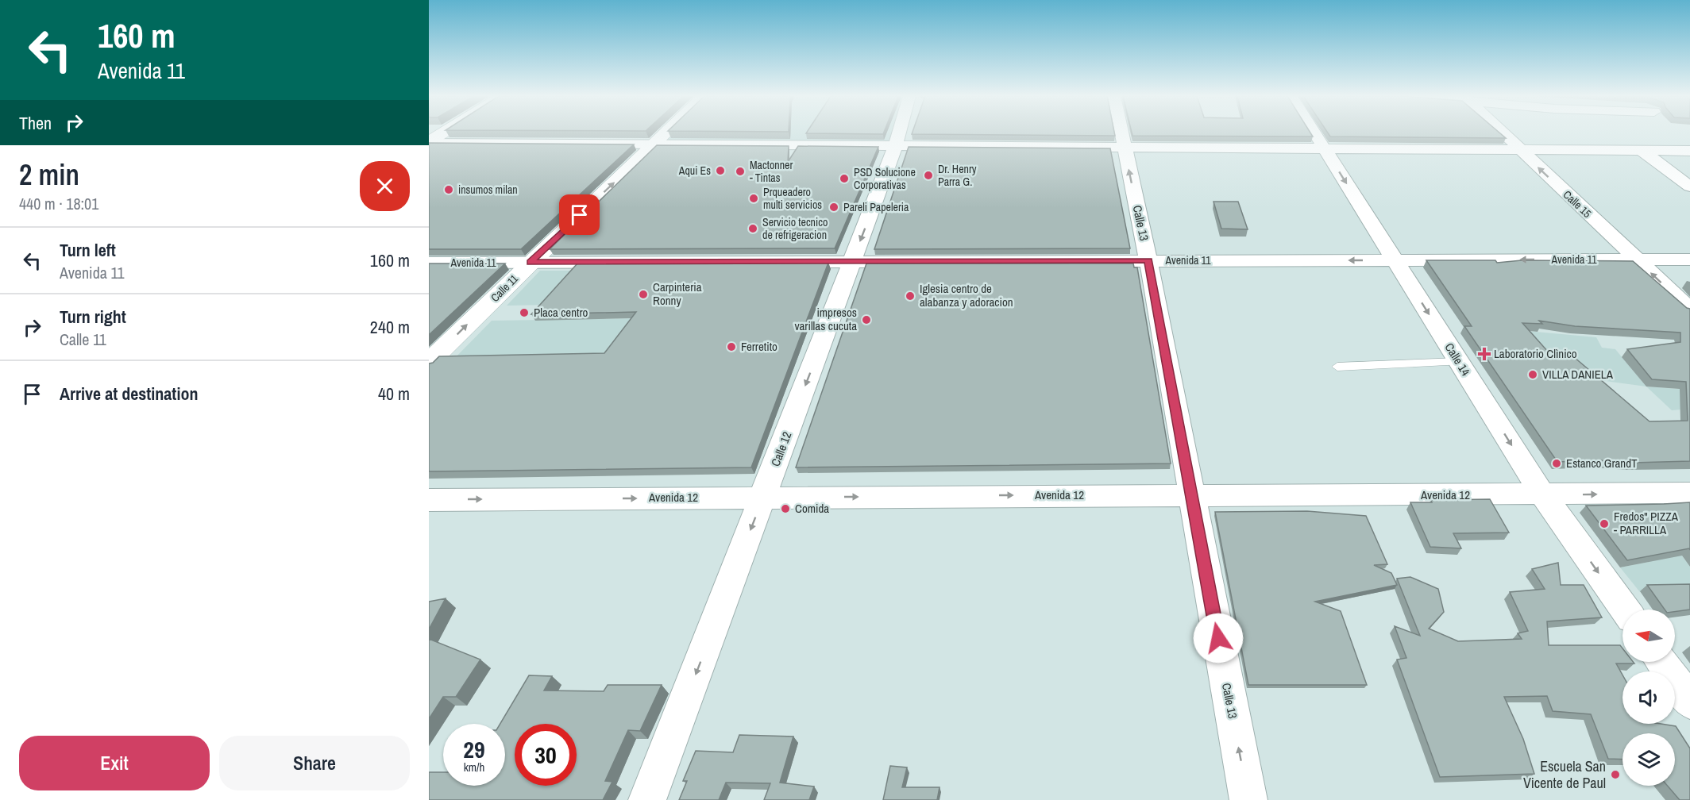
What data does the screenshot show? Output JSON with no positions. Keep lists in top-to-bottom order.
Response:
{
  "streets": {
    "street": [
      "Calle 15",
      "Calle 13",
      "Avenida 11",
      "Calle 11",
      "Calle 14",
      "Calle 12",
      "Avenida 12"
    ]
  },
  "crossings": [
    ["Calle 15", "Avenida 11"],
    ["Calle 13", "Avenida 11"],
    ["Calle 13", "Avenida 12"],
    ["Avenida 11", "Calle 11"],
    ["Avenida 11", "Calle 14"],
    ["Avenida 11", "Calle 12"],
    ["Calle 14", "Avenida 12"],
    ["Calle 12", "Avenida 12"]
  ],
  "one_way": [
    "Calle 15",
    "Calle 13",
    "Calle 11",
    "Calle 14",
    "Calle 12",
    "Avenida 12"
  ],
  "places": {
    "other": [
      "Aqui Es",
      "Mactonner - Tintas",
      "Dr. Henry Parra G.",
      "PSD Solucione Corporativas",
      "insumos milan",
      "Prqueadero multi servicios",
      "Pareli Papeleria",
      "Servicio tecnico de refrigeracion",
      "Carpinteria Ronny",
      "Iglesia centro de alabanza y adoracion",
      "Placa centro",
      "impresos varillas cucuta",
      "Ferretito",
      "VILLA DANIELA",
      "Estanco GrandT",
      "Comida",
      "Fredos\" PIZZA - PARRILLA",
      "Escuela San Vicente de Paul"
    ],
    "health": ["Laboratorio Clìnico"]
  },
  "north": "left",
  "page": {
    "turn": ["160 m", "Avenida 11"],
    "then": "Then",
    "heading": ["2 min", "440 m · 18:01"],
    "list": [
      {
        "name": "Turn left",
        "note": "Avenida 11",
        "value": "160 m"
      },
      {
        "name": "Turn right",
        "note": "Calle 11",
        "value": "240 m"
      },
      {
        "name": "Arrive at destination",
        "value": "40 m"
      }
    ],
    "speed": "29 km/h",
    "limit": "30",
    "buttons": ["Exit", "Share"]
  }
}
